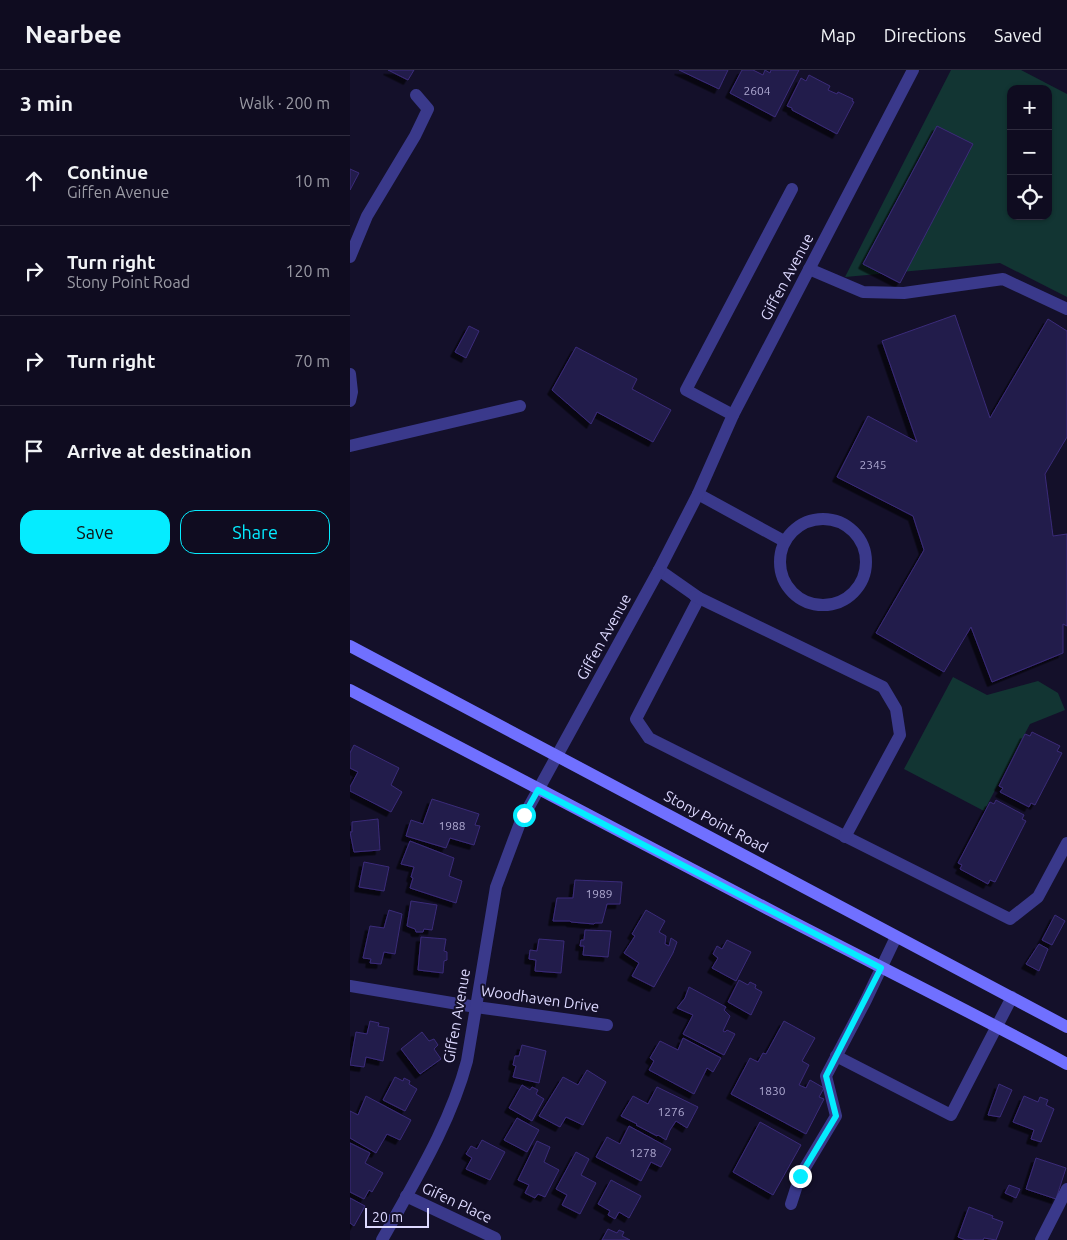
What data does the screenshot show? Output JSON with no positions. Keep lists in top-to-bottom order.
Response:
{
  "streets": {
    "main road": ["Stony Point Road"],
    "street": ["Giffen Avenue", "Woodhaven Drive", "Gifen Place"]
  },
  "crossings": [
    ["Giffen Avenue", "Stony Point Road"],
    ["Giffen Avenue", "Woodhaven Drive"],
    ["Giffen Avenue", "Gifen Place"]
  ],
  "house_numbers": [
    "2604",
    "2345",
    "1988",
    "1989",
    "1830",
    "1276",
    "1278"
  ],
  "scale_bar": "20 m",
  "page": {
    "header": "Nearbee",
    "nav": ["Map", "Directions", "Saved"],
    "heading": ["3 min", "Walk · 200 m"],
    "map_buttons": ["+", "−"],
    "list": [
      ["Continue", "Giffen Avenue", "10 m"],
      ["Turn right", "Stony Point Road", "120 m"],
      ["Turn right", "70 m"],
      "Arrive at destination"
    ],
    "buttons": ["Save", "Share"],
    "scale": "20 m"
  }
}
